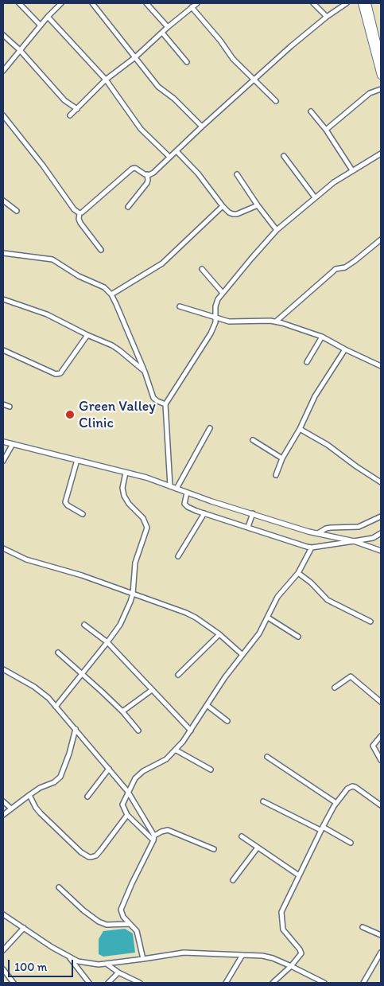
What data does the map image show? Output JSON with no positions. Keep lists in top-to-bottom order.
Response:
{
  "places": ["Green Valley Clinic"],
  "scale_bar": "100 m"
}
